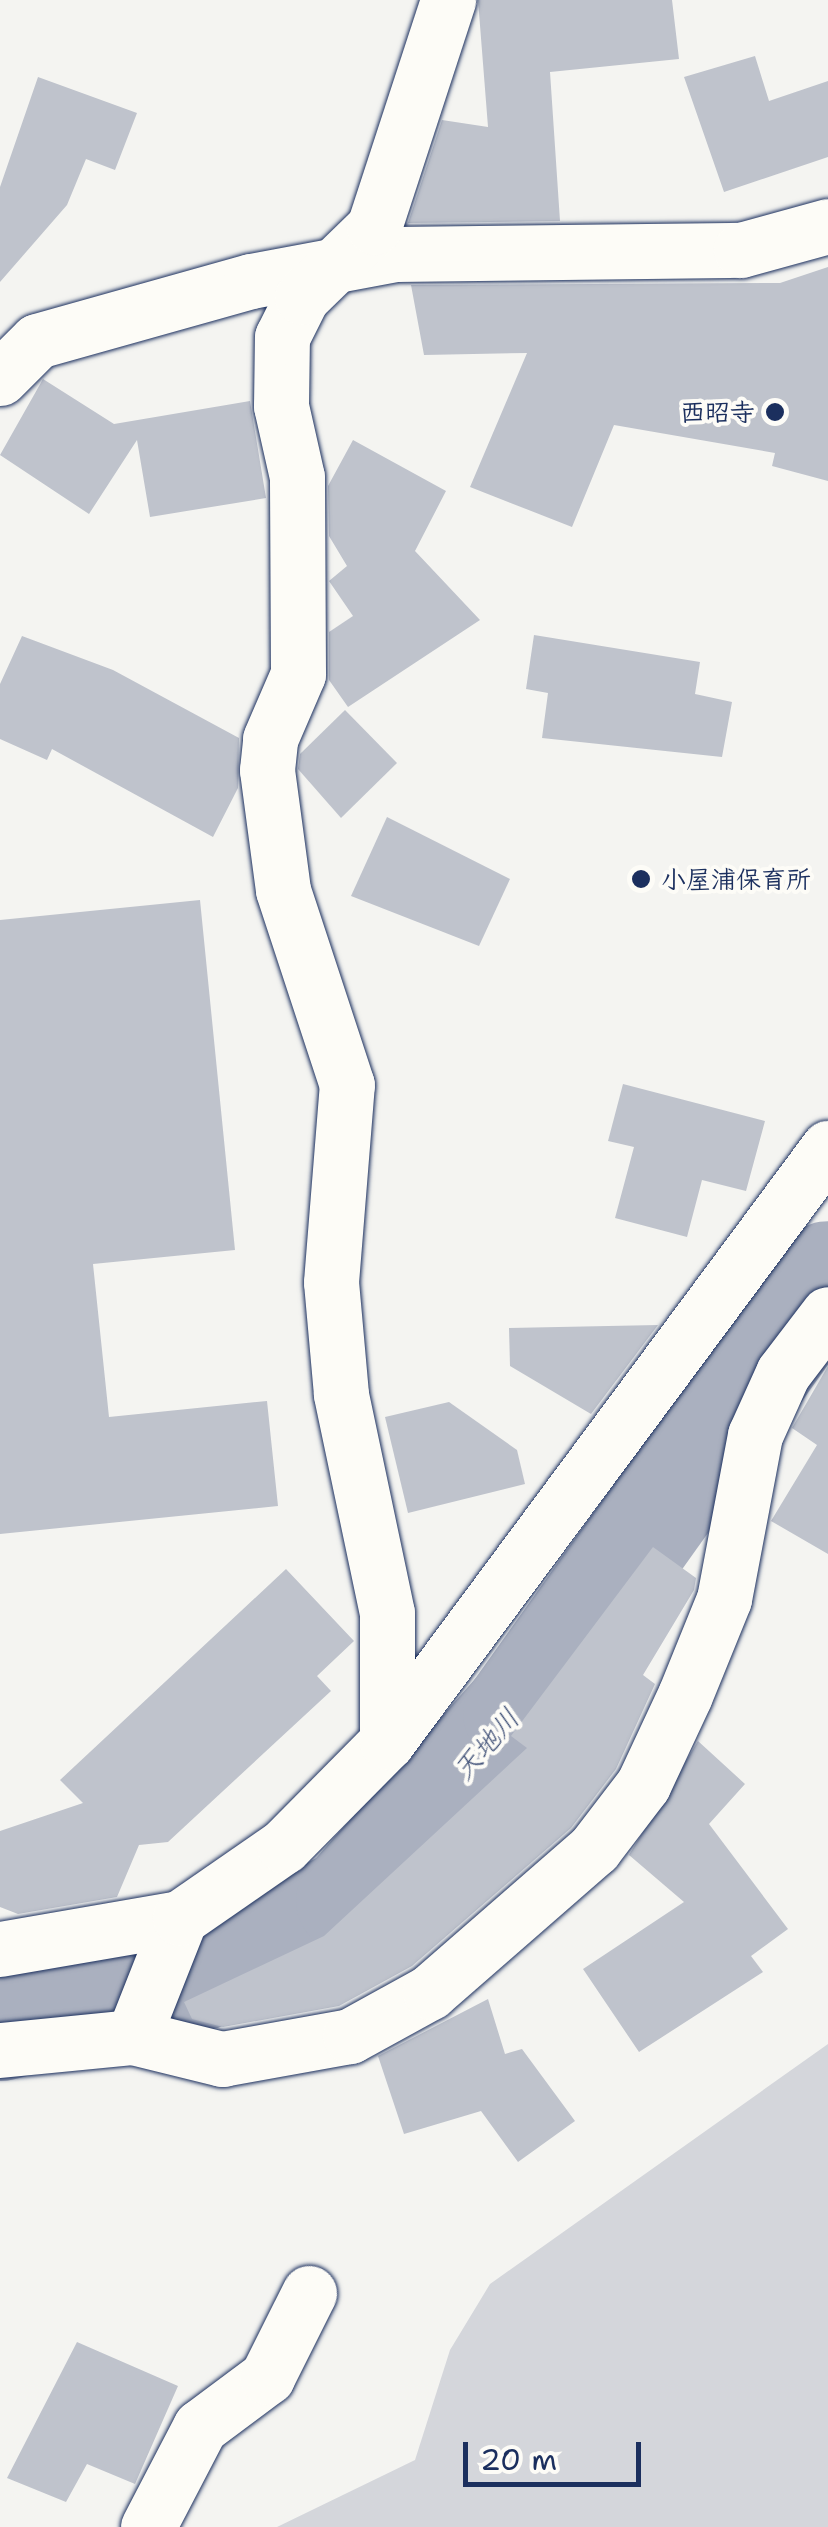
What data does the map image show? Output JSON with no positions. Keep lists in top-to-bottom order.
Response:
{
  "water": ["天地川"],
  "places": ["西昭寺", "小屋浦保育所"],
  "scale_bar": "20 m"
}
